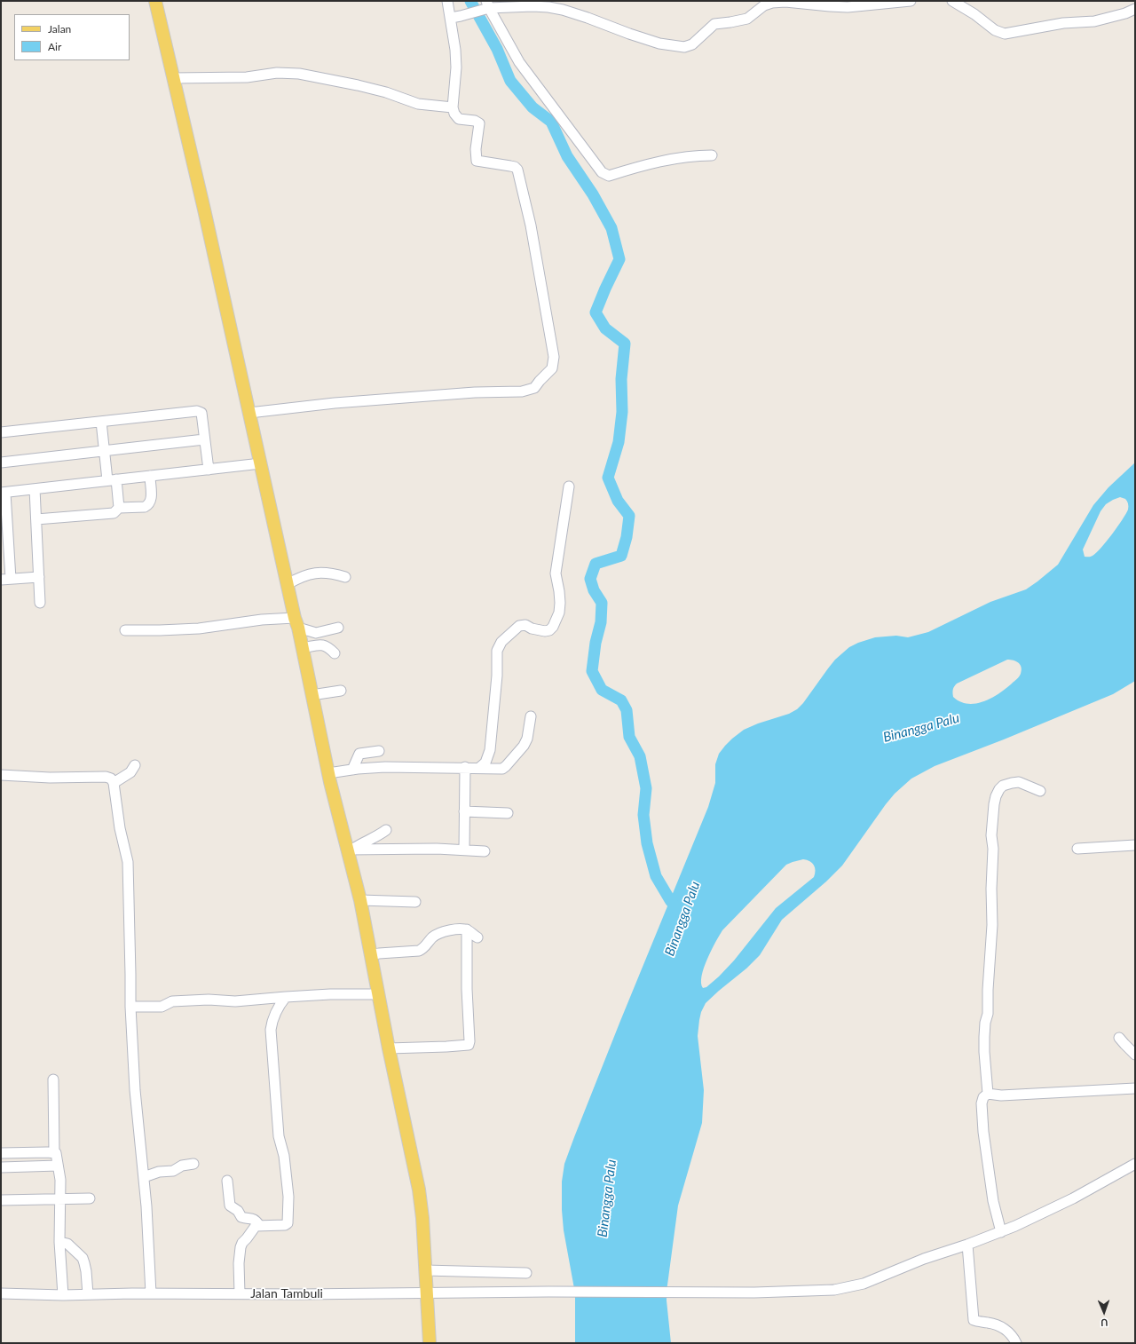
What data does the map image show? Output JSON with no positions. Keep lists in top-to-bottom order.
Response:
{
  "streets": {
    "street": ["Jalan Tambuli"]
  },
  "water": ["Binangga Palu"],
  "legend": ["Jalan", "Air"],
  "north": "bottom"
}
